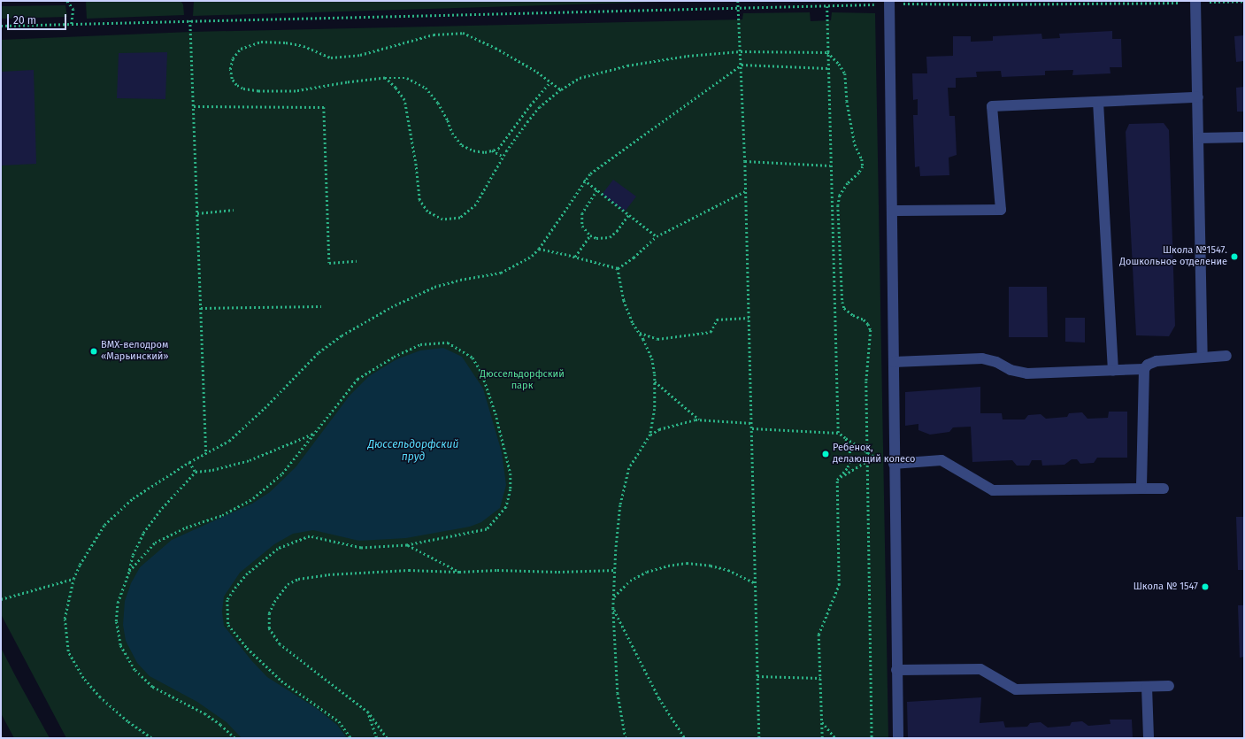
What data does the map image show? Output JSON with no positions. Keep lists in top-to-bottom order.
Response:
{
  "water": ["Дюссельдорфский пруд"],
  "parks": ["Дюссельдорфский парк"],
  "places": [
    "Школа №1547. Дошкольное отделение",
    "BMX-велодром «Марьинский»",
    "Ребенок, делающий колесо",
    "Школа № 1547"
  ],
  "scale_bar": "20 m"
}
